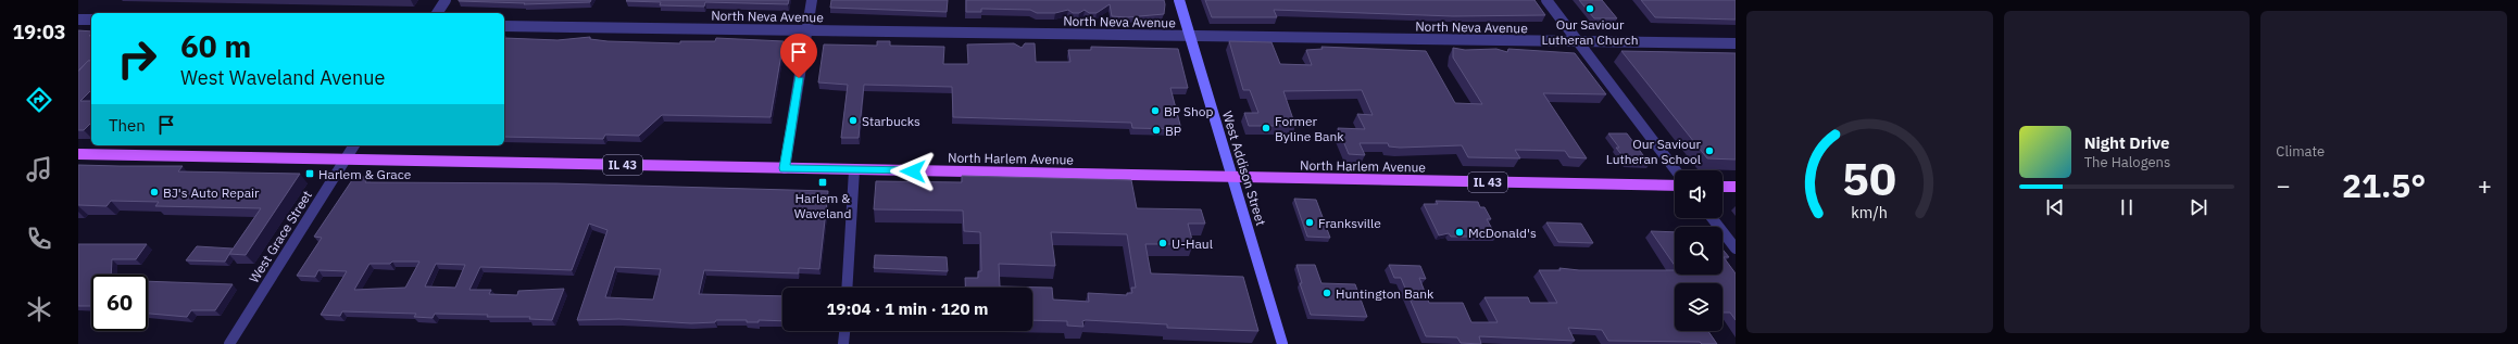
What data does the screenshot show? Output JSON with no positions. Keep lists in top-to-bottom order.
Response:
{
  "streets": {
    "main road": ["North Harlem Avenue", "IL 43"],
    "street": ["North Neva Avenue", "West Addison Street", "West Grace Street"]
  },
  "crossings": [
    ["North Neva Avenue", "West Addison Street"],
    ["North Harlem Avenue", "West Addison Street"],
    ["North Harlem Avenue", "West Grace Street"]
  ],
  "places": {
    "other": [
      "Our Saviour Lutheran Church",
      "BP Shop",
      "Starbucks",
      "Former Byline Bank",
      "BP",
      "Our Saviour Lutheran School",
      "BJ's Auto Repair",
      "Franksville",
      "McDonald's",
      "U-Haul",
      "Huntington Bank"
    ],
    "transit": ["Harlem & Grace", "Harlem & Waveland"]
  },
  "page": {
    "tabs": "19:03",
    "tile": "Climate",
    "turn": ["60 m", "West Waveland Avenue"],
    "then": "Then",
    "song": ["Night Drive", "The Halogens"],
    "heat": ["−", "21.5°", "+"],
    "limit": "60",
    "trip": "19:04 · 1 min · 120 m",
    "gauge": ["50", "km/h"]
  }
}
